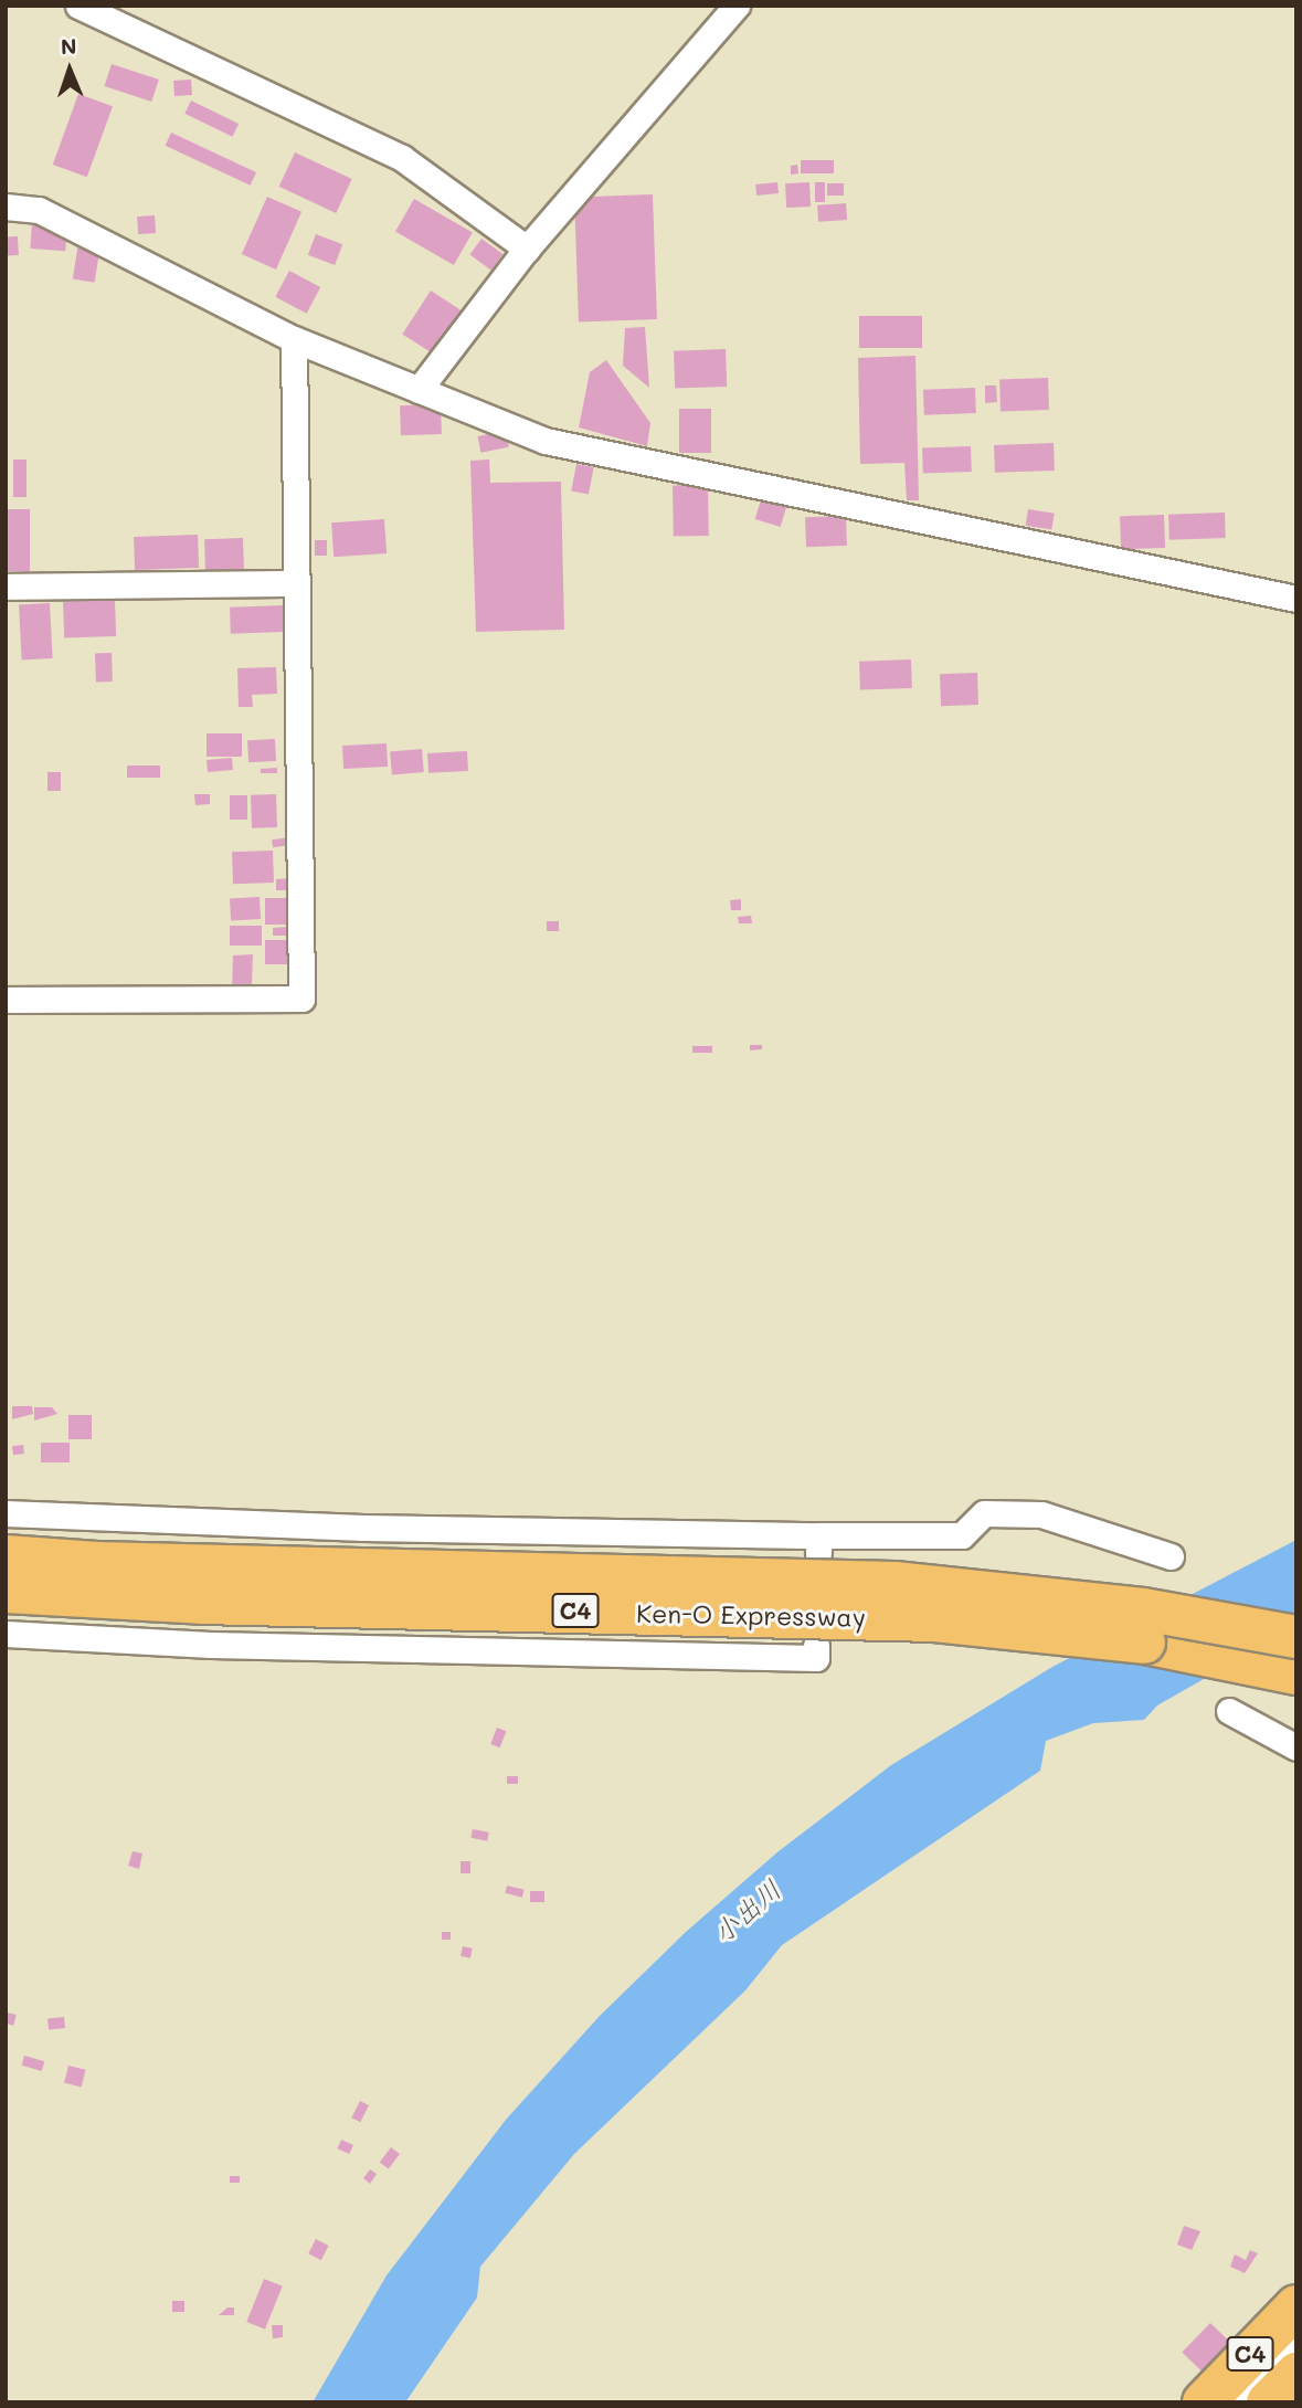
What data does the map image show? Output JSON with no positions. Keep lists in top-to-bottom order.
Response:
{
  "streets": {
    "highway": ["C4", "Ken-O Expressway"]
  },
  "crossings": [
    ["C4", "Ken-O Expressway"]
  ],
  "water": ["小出川"],
  "north": "top"
}
